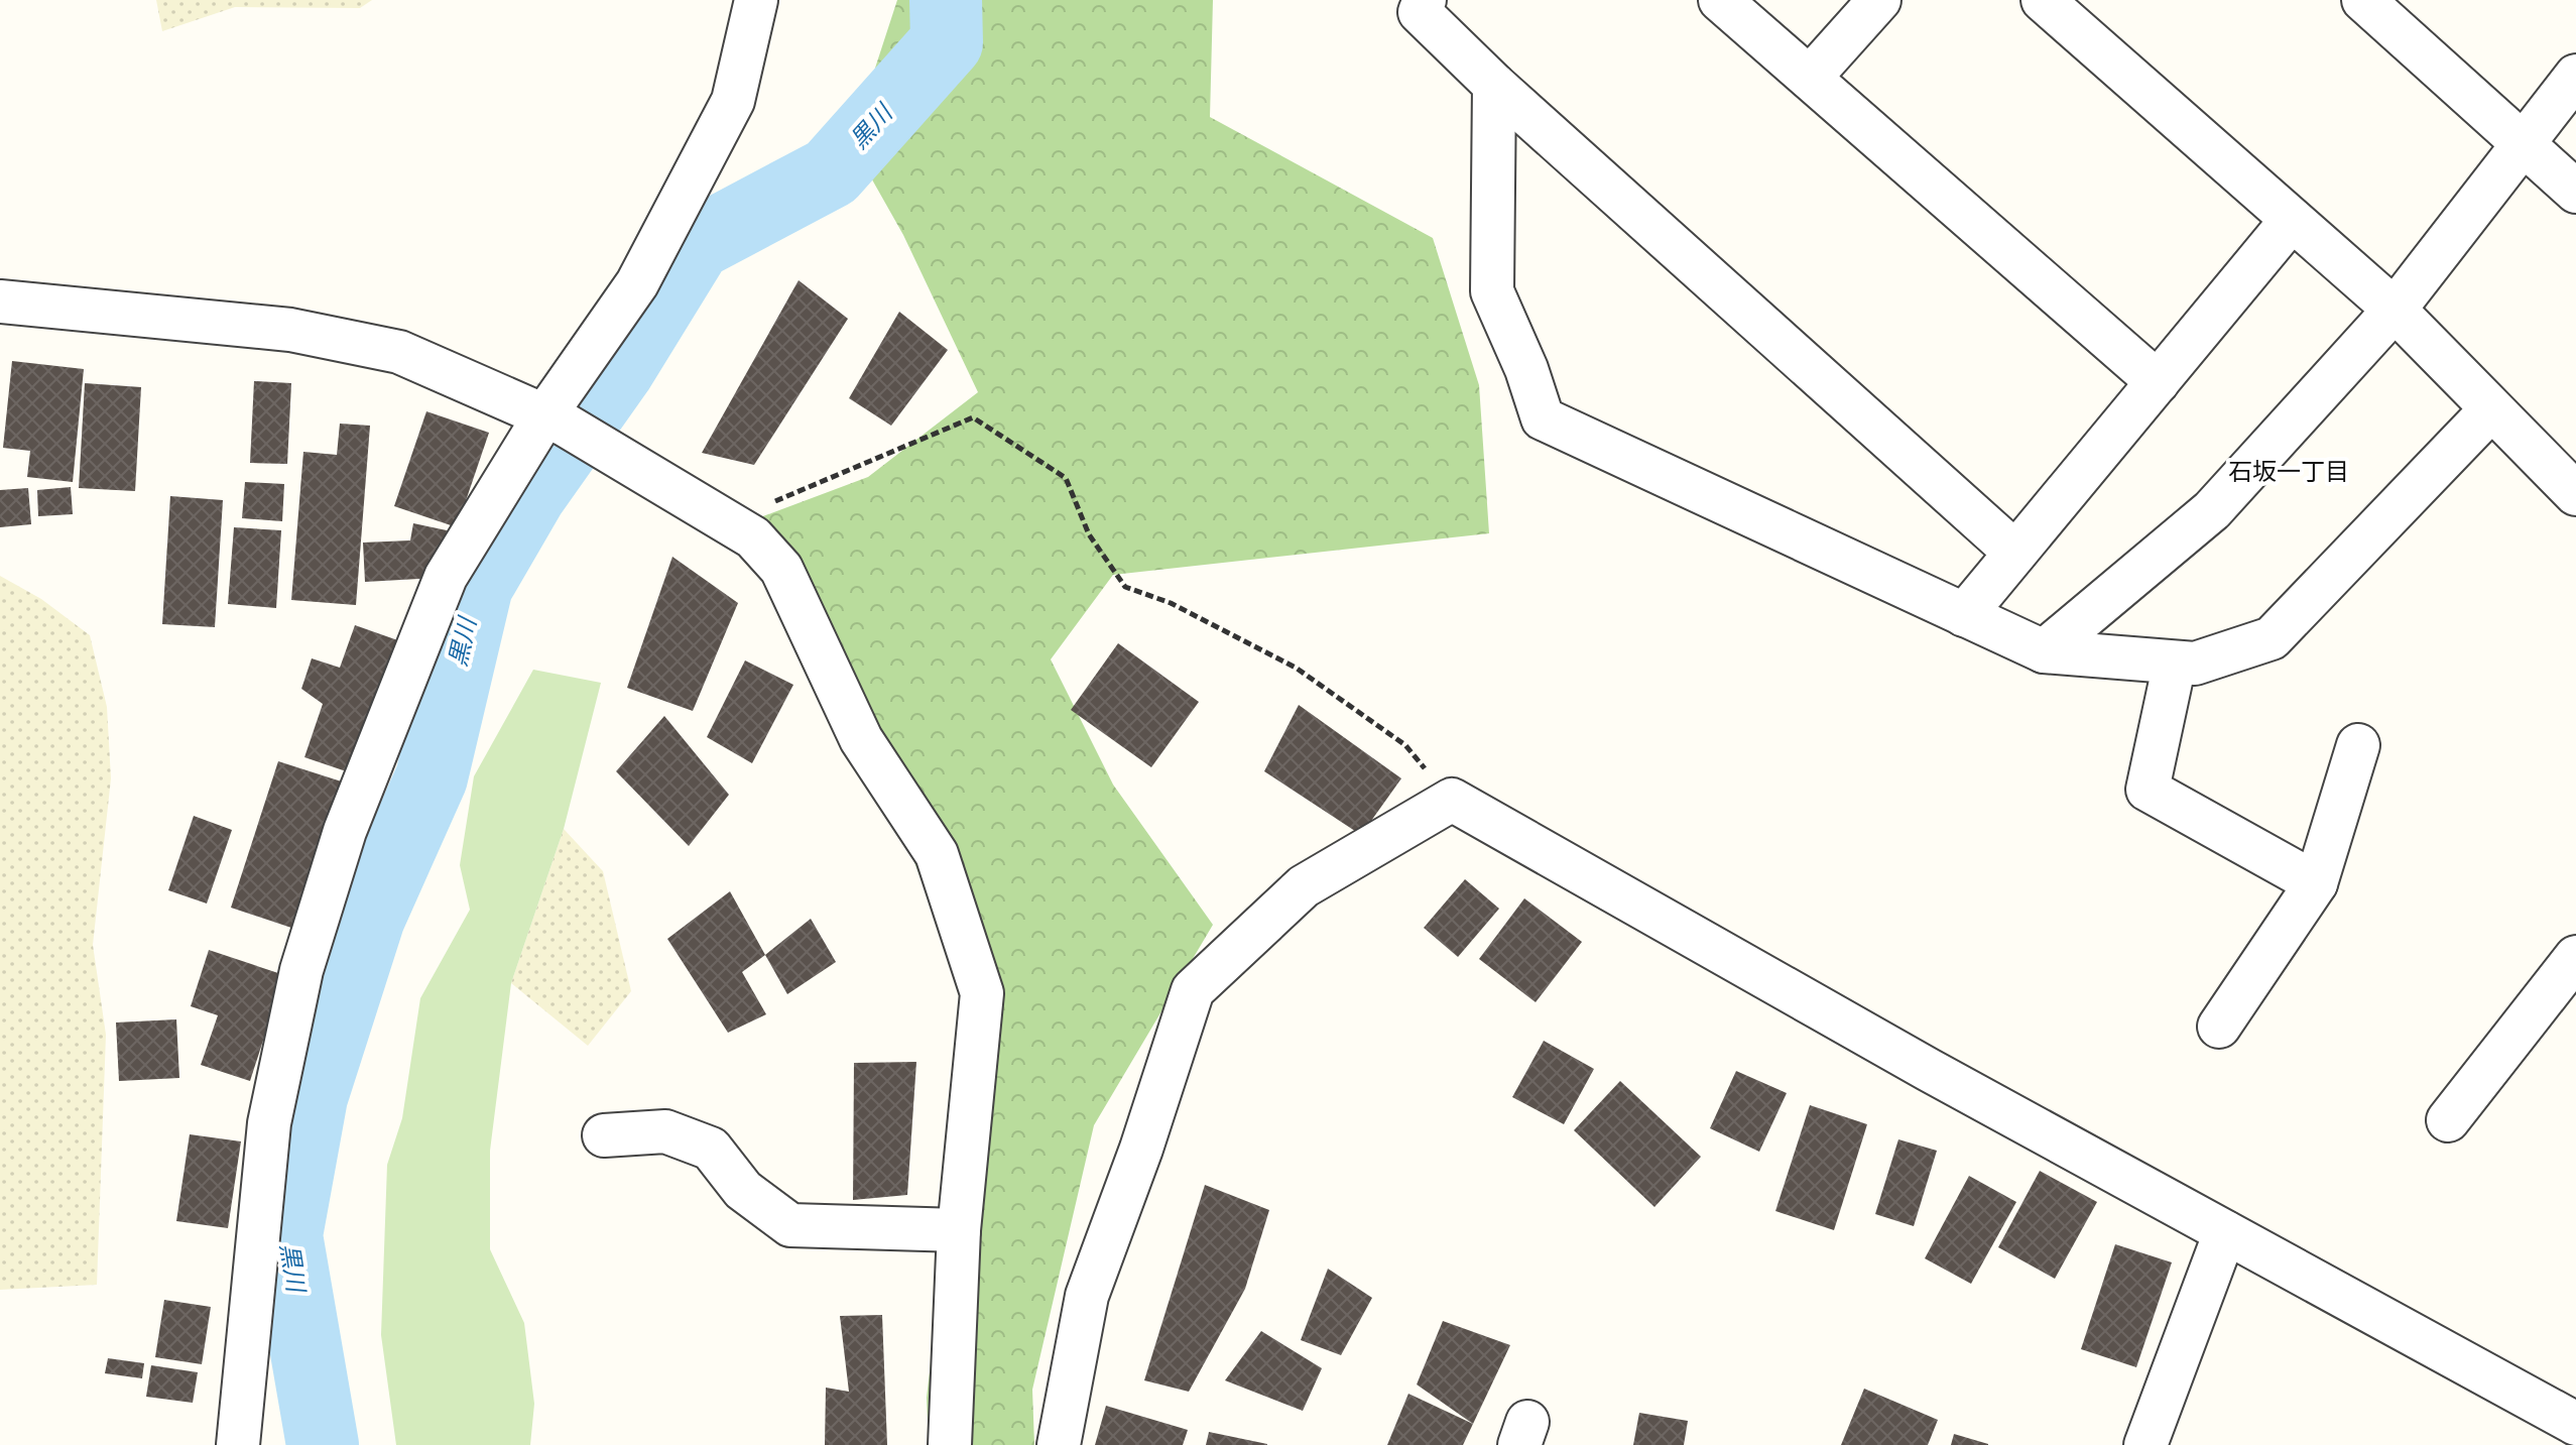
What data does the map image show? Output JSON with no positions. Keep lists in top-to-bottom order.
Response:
{
  "districts": ["石坂一丁目"],
  "water": ["黒川"]
}
